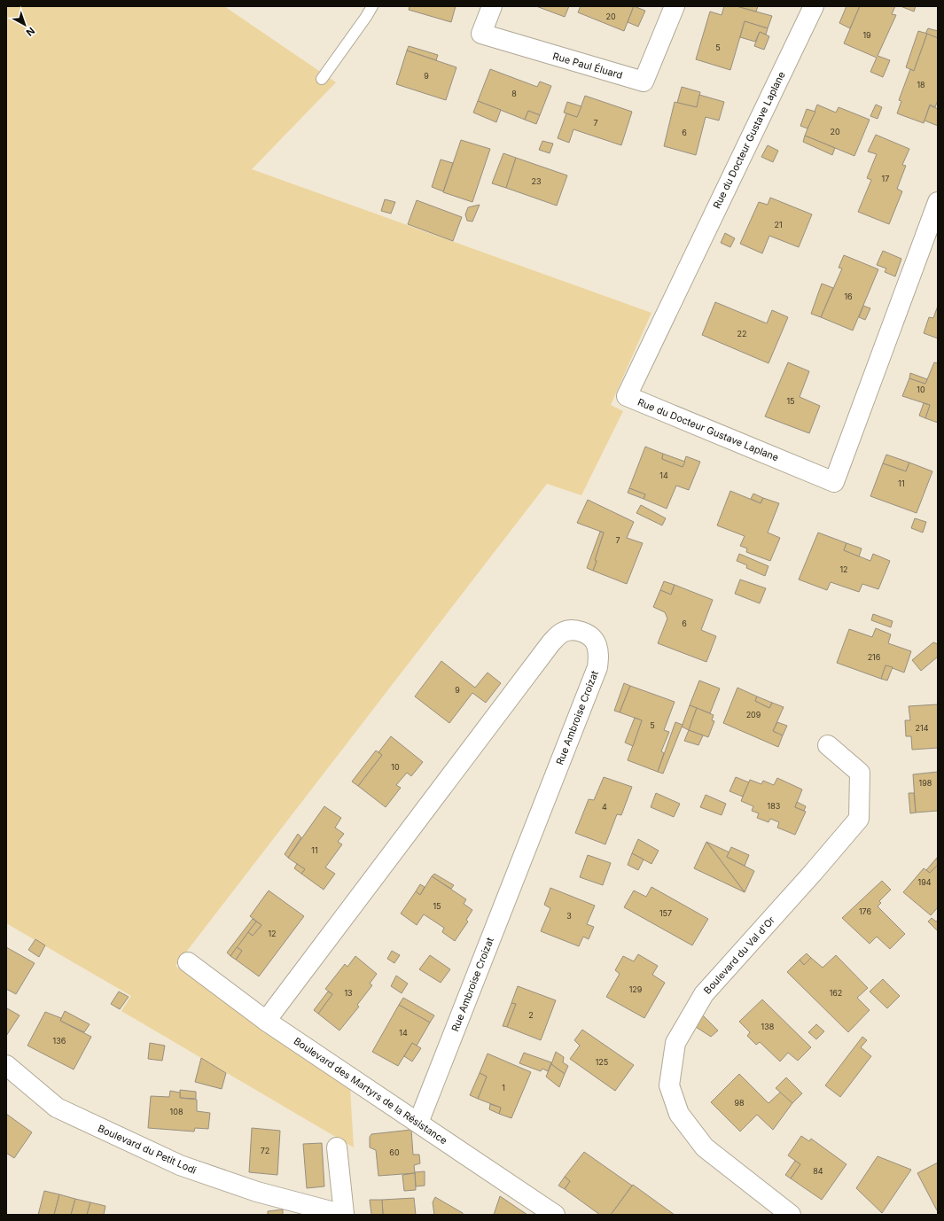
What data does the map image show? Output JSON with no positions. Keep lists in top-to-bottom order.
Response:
{
  "streets": {
    "street": [
      "Rue Paul Éluard",
      "Rue du Docteur Gustave Laplane",
      "Rue Ambroise Croizat",
      "Boulevard du Val d'Or",
      "Boulevard des Martyrs de la Résistance",
      "Boulevard du Petit Lodi"
    ]
  },
  "crossings": [
    ["Rue Ambroise Croizat", "Boulevard des Martyrs de la Résistance"]
  ],
  "house_numbers": [
    "20",
    "19",
    "5",
    "9",
    "18",
    "8",
    "7",
    "20",
    "6",
    "17",
    "23",
    "21",
    "16",
    "22",
    "10",
    "15",
    "14",
    "11",
    "7",
    "12",
    "6",
    "216",
    "9",
    "209",
    "5",
    "214",
    "10",
    "198",
    "183",
    "4",
    "11",
    "194",
    "15",
    "176",
    "157",
    "3",
    "12",
    "129",
    "13",
    "162",
    "2",
    "138",
    "14",
    "136",
    "125",
    "1",
    "98",
    "108",
    "72",
    "60",
    "84"
  ],
  "north": "bottom right"
}
